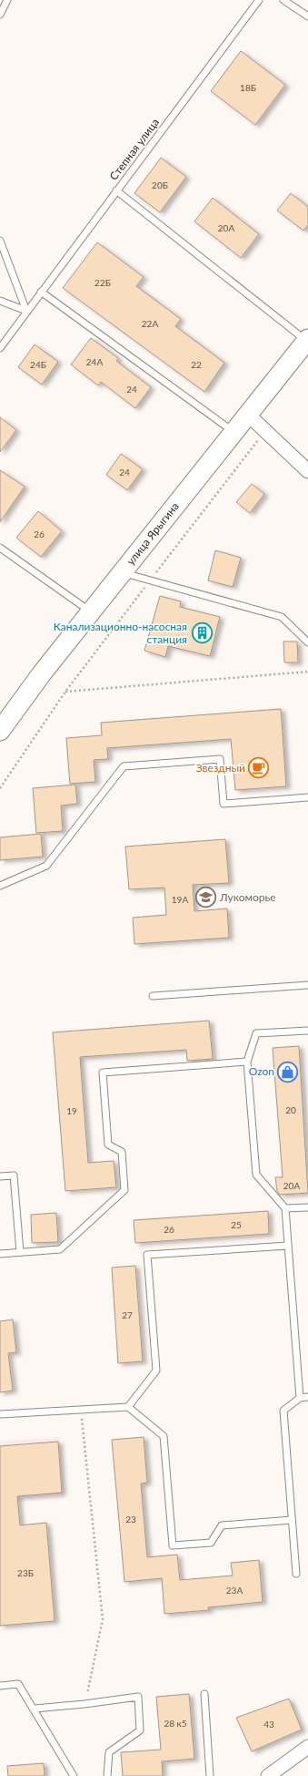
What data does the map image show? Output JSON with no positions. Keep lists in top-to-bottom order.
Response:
{
  "streets": {
    "street": ["улица Ярыгина"],
    "lane": ["Степная улица"]
  },
  "places": {
    "building": ["Канализационно-насосная станция"],
    "cafe": ["Звездный"],
    "school or university": ["Лукоморье"],
    "shop": ["Ozon"]
  },
  "house_numbers": [
    "18Б",
    "20Б",
    "20А",
    "22Б",
    "22А",
    "24А",
    "24Б",
    "22",
    "24",
    "24",
    "26",
    "19А",
    "20",
    "19",
    "20А",
    "25",
    "26",
    "27",
    "23",
    "23Б",
    "23А",
    "28 к5",
    "43"
  ]
}
